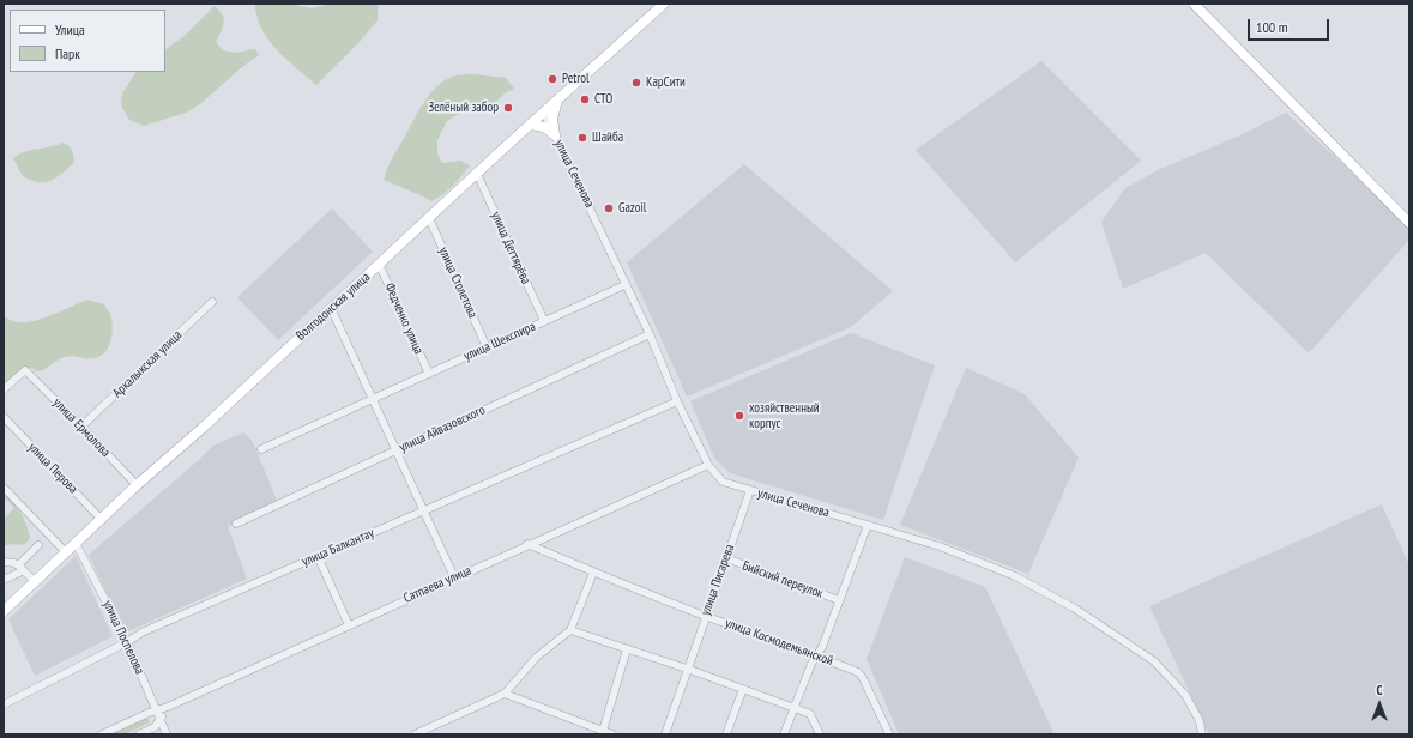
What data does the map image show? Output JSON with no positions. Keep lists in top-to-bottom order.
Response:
{
  "streets": {
    "main road": ["Волгодонская улица"],
    "street": [
      "улица Сеченова",
      "улица Дегтярёва",
      "улица Столетова",
      "Федченко улица",
      "улица Шекспира",
      "Аркалыкская улица",
      "улица Ермолова",
      "улица Айвазовского",
      "улица Перова",
      "улица Балкантау",
      "улица Писарева",
      "Бийский переулок",
      "Сатпаева улица",
      "улица Поспелова",
      "улица Космодемьянской"
    ]
  },
  "crossings": [
    ["улица Сеченова", "Волгодонская улица"],
    ["улица Сеченова", "улица Шекспира"],
    ["улица Сеченова", "улица Айвазовского"],
    ["улица Сеченова", "улица Балкантау"],
    ["улица Сеченова", "улица Писарева"],
    ["улица Сеченова", "Сатпаева улица"],
    ["улица Дегтярёва", "Волгодонская улица"],
    ["улица Дегтярёва", "улица Шекспира"],
    ["улица Столетова", "Волгодонская улица"],
    ["улица Столетова", "улица Шекспира"],
    ["Волгодонская улица", "Федченко улица"],
    ["Волгодонская улица", "улица Ермолова"],
    ["Волгодонская улица", "улица Перова"],
    ["Волгодонская улица", "улица Поспелова"],
    ["Федченко улица", "улица Шекспира"],
    ["Аркалыкская улица", "улица Ермолова"],
    ["улица Балкантау", "улица Поспелова"],
    ["улица Писарева", "Бийский переулок"],
    ["улица Писарева", "улица Космодемьянской"],
    ["Сатпаева улица", "улица Поспелова"],
    ["Сатпаева улица", "улица Космодемьянской"]
  ],
  "places": [
    "Petrol",
    "КарСити",
    "СТО",
    "Зелёный забор",
    "Шайба",
    "Gazoil",
    "хозяйственный корпус"
  ],
  "legend": ["Улица", "Парк"],
  "scale_bar": "100 m",
  "north": "top"
}
